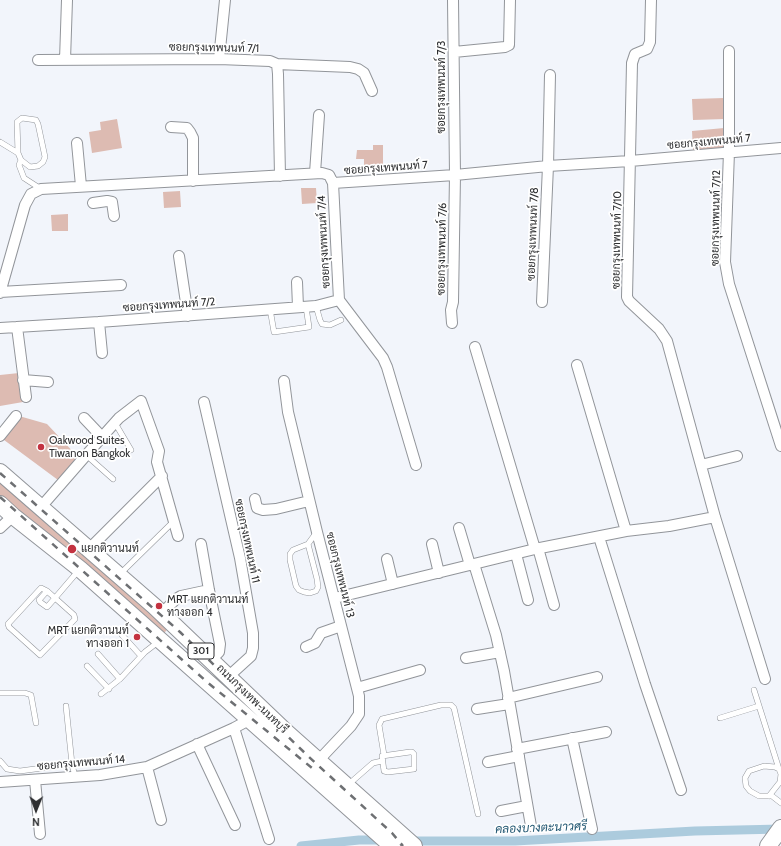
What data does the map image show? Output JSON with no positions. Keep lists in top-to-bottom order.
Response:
{
  "streets": {
    "main road": ["301", "ถนนกรุงเทพ-นนทบุรี"],
    "street": [
      "ซอยกรุงเทพนนท์ 7/1",
      "ซอยกรุงเทพนนท์ 7/3",
      "ซอยกรุงเทพนนท์ 7",
      "ซอยกรุงเทพนนท์ 7/12",
      "ซอยกรุงเทพนนท์ 7/8",
      "ซอยกรุงเทพนนท์ 7/10",
      "ซอยกรุงเทพนนท์ 7/4",
      "ซอยกรุงเทพนนท์ 7/6",
      "ซอยกรุงเทพนนท์ 7/2",
      "ซอยกรุงเทพนนท์ 11",
      "ซอยกรุงเทพนนท์ 13",
      "ซอยกรุงเทพนนท์ 14"
    ]
  },
  "crossings": [
    ["ซอยกรุงเทพนนท์ 7/3", "ซอยกรุงเทพนนท์ 7"],
    ["ซอยกรุงเทพนนท์ 7/3", "ซอยกรุงเทพนนท์ 7/6"],
    ["ซอยกรุงเทพนนท์ 7", "ซอยกรุงเทพนนท์ 7/12"],
    ["ซอยกรุงเทพนนท์ 7", "ซอยกรุงเทพนนท์ 7/8"],
    ["ซอยกรุงเทพนนท์ 7", "ซอยกรุงเทพนนท์ 7/10"],
    ["ซอยกรุงเทพนนท์ 7", "ซอยกรุงเทพนนท์ 7/4"],
    ["ซอยกรุงเทพนนท์ 7", "ซอยกรุงเทพนนท์ 7/6"],
    ["ซอยกรุงเทพนนท์ 7/4", "ซอยกรุงเทพนนท์ 7/2"],
    ["ซอยกรุงเทพนนท์ 11", "ถนนกรุงเทพ-นนทบุรี"],
    ["ซอยกรุงเทพนนท์ 13", "ถนนกรุงเทพ-นนทบุรี"],
    ["ถนนกรุงเทพ-นนทบุรี", "ซอยกรุงเทพนนท์ 14"]
  ],
  "water": ["คลองบางตะนาวศรี"],
  "places": [
    "Oakwood Suites Tiwanon Bangkok",
    "แยกติวานนท์",
    "MRT แยกติวานนท์ ทางออก 4",
    "MRT แยกติวานนท์ ทางออก 1"
  ],
  "north": "bottom"
}
